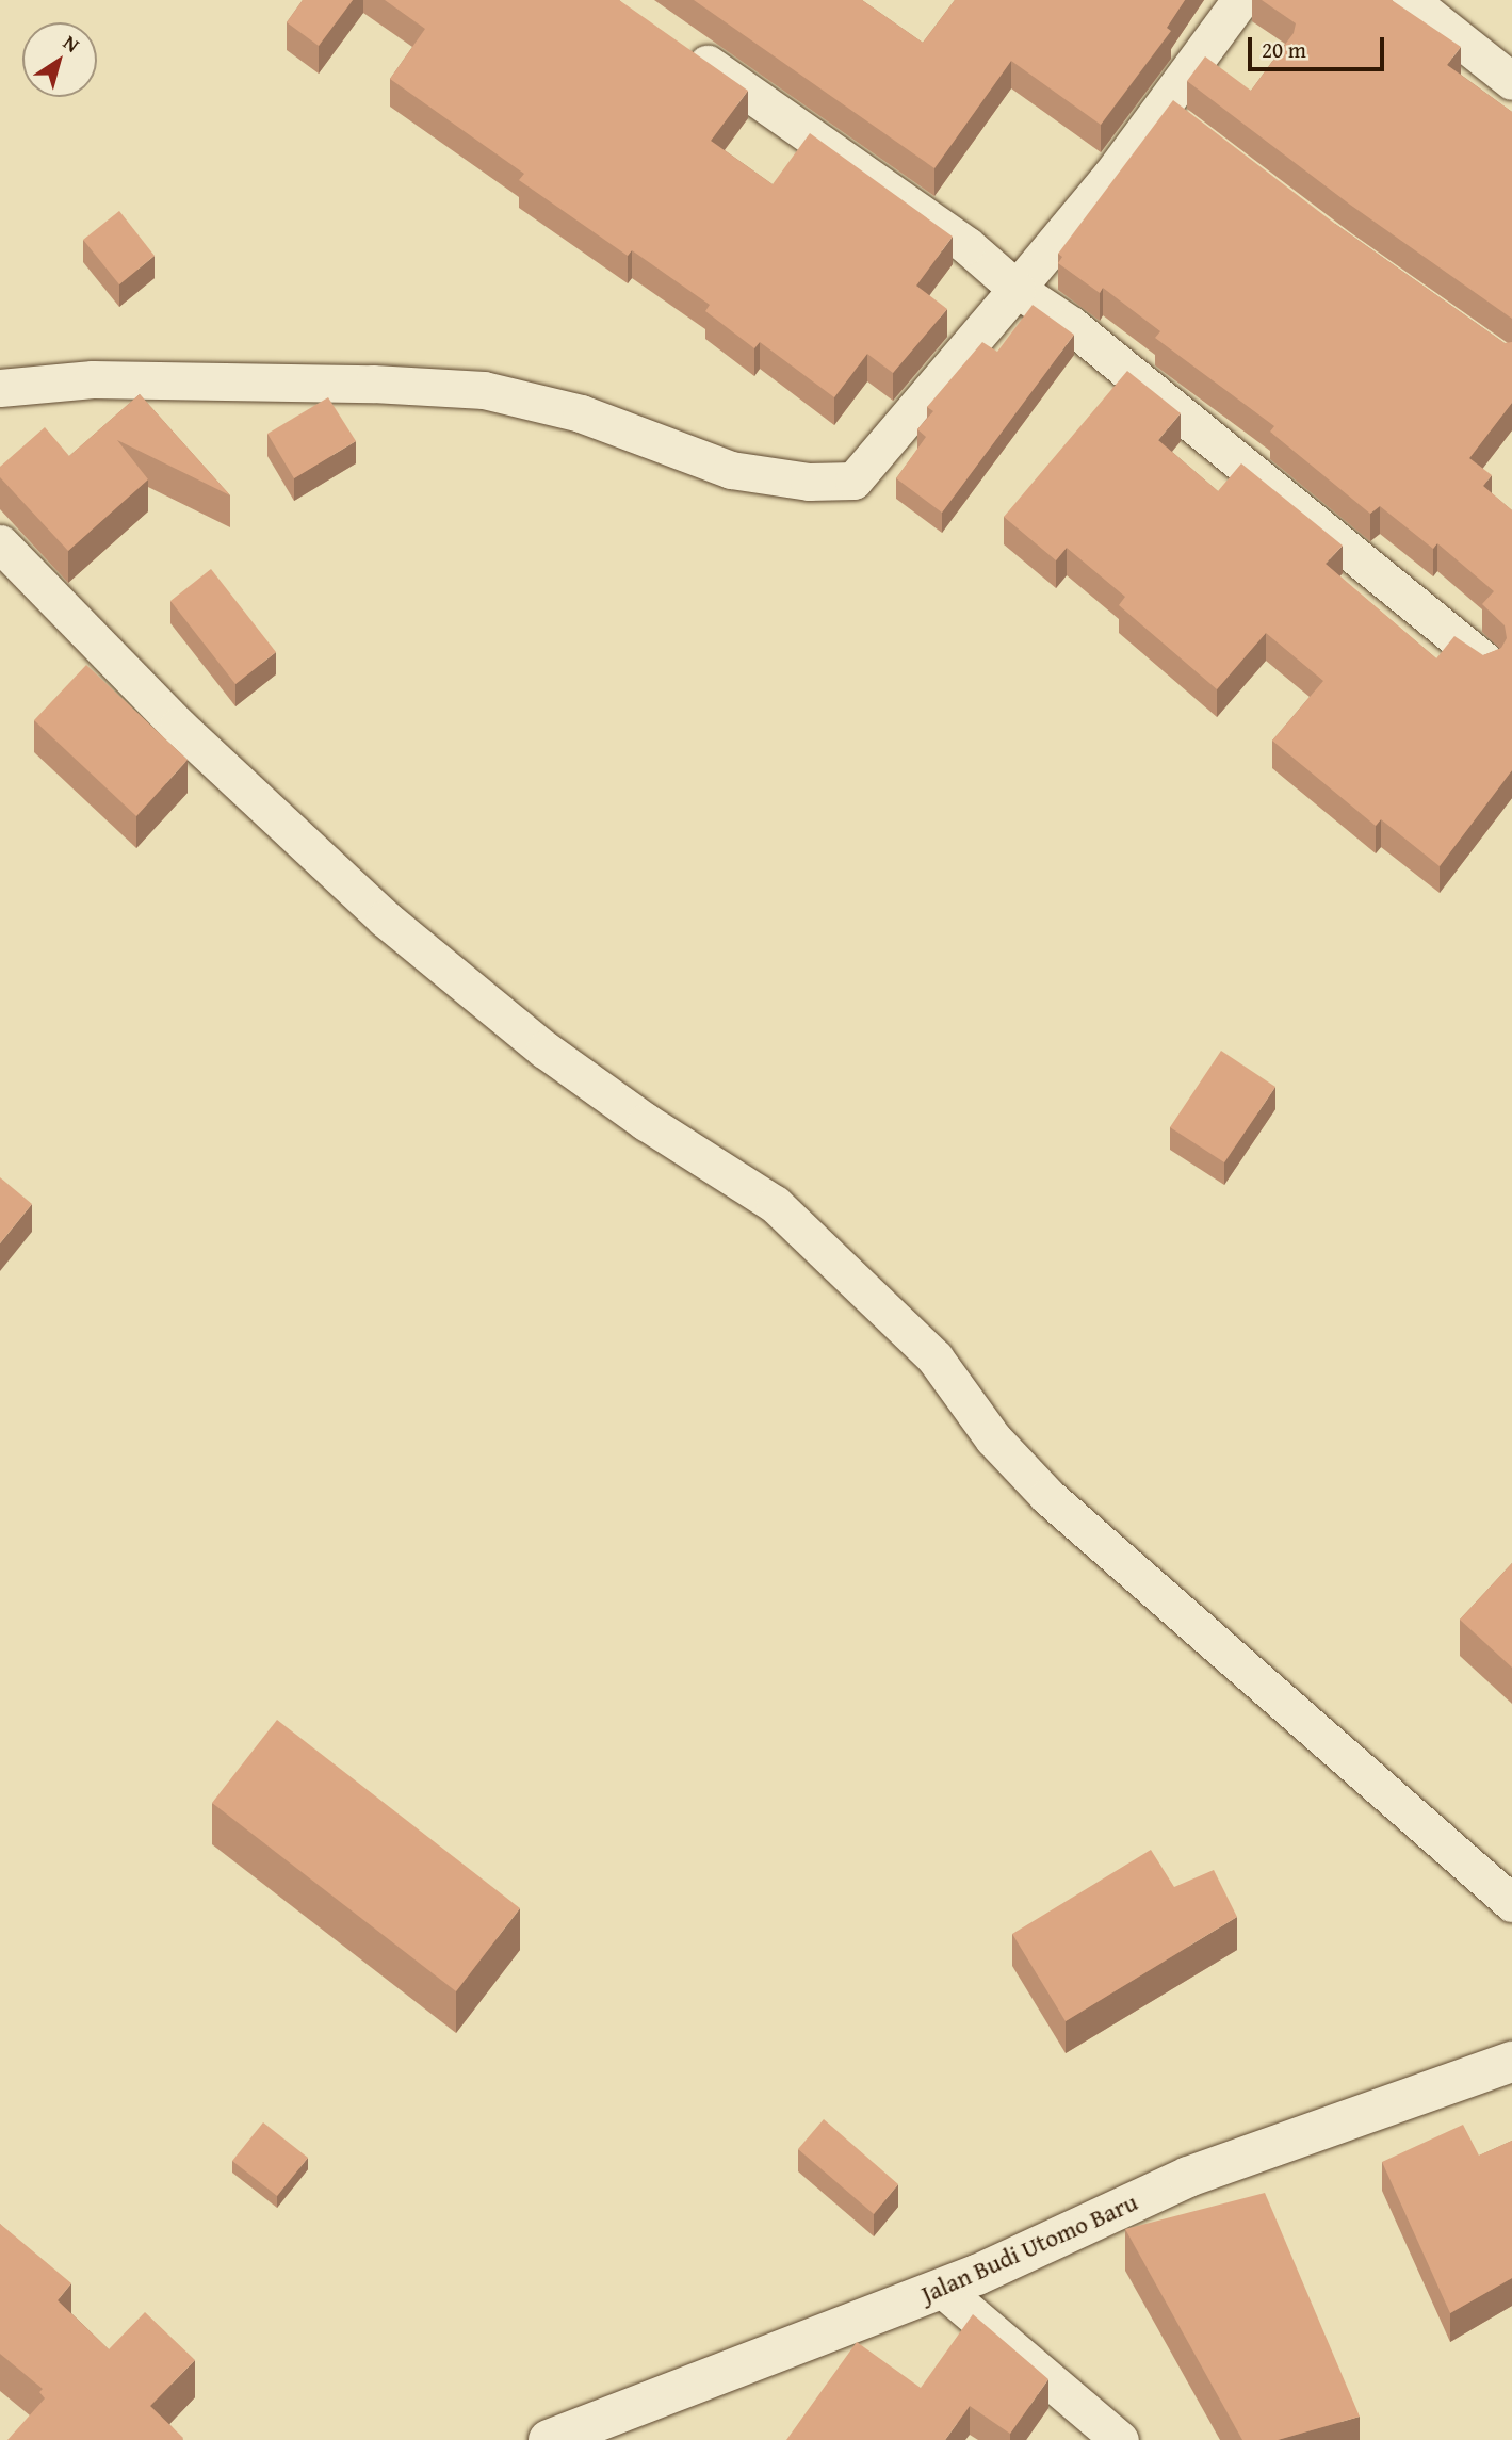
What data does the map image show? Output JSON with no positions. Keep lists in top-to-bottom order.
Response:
{
  "streets": {
    "street": ["Jalan Budi Utomo Baru"]
  },
  "scale_bar": "20 m",
  "north": "top right"
}
